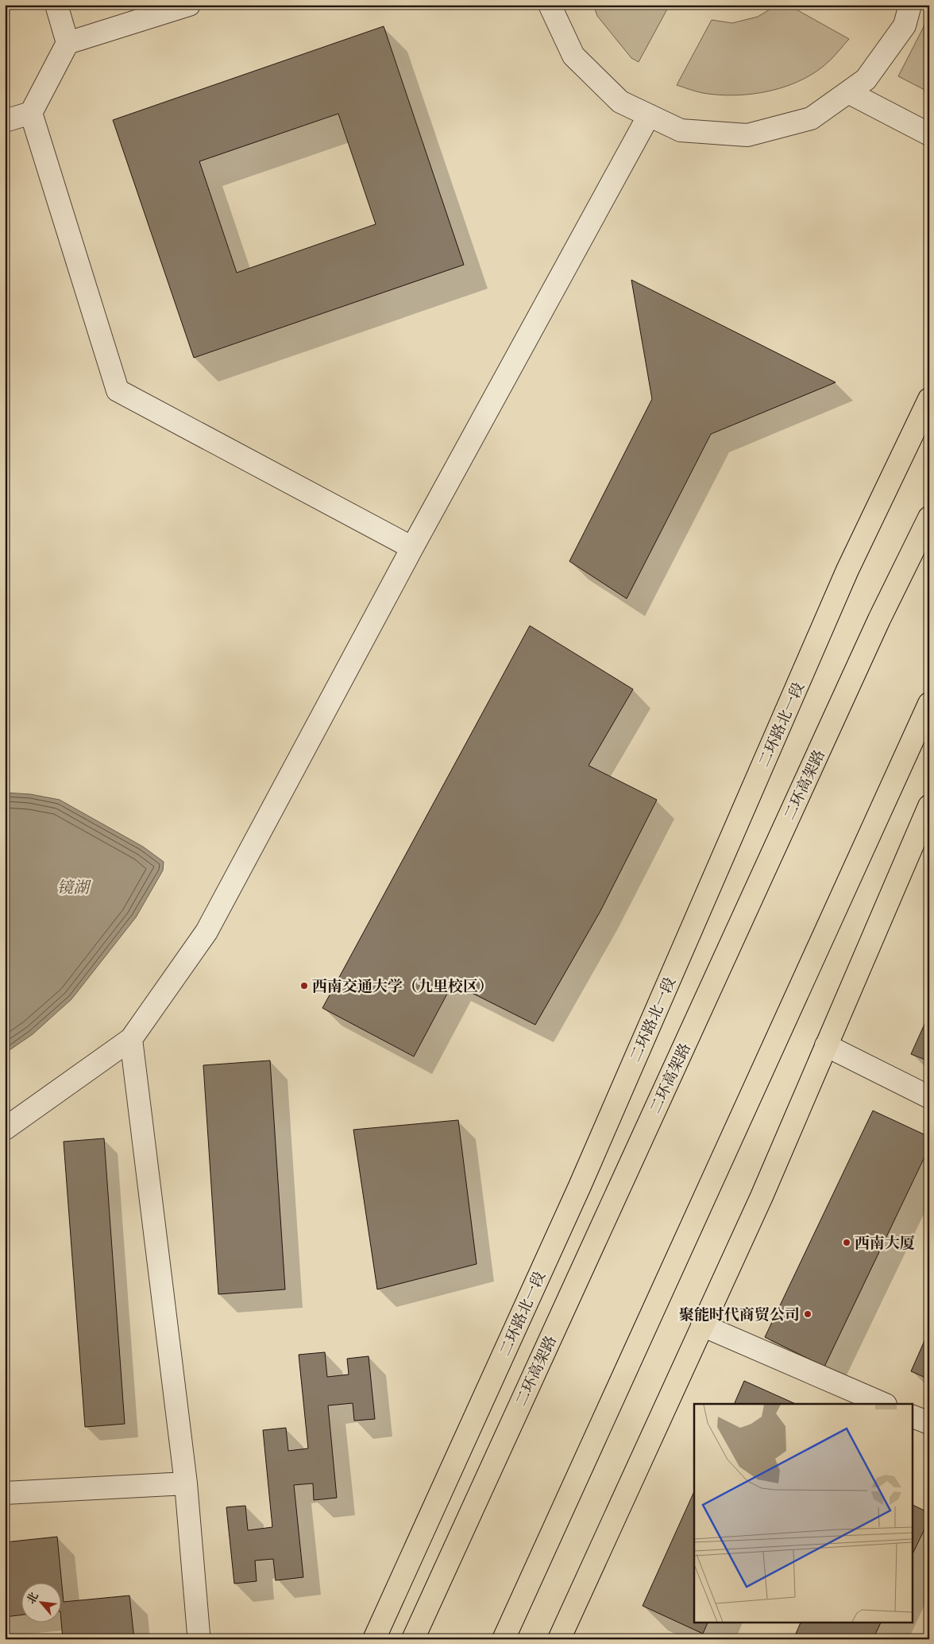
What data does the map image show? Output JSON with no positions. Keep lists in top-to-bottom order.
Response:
{
  "streets": {
    "main road": ["二环路北一段", "二环高架路"]
  },
  "water": ["镜湖"],
  "places": ["西南交通大学（九里校区）", "西南大厦", "聚能时代商贸公司"],
  "north": "top left"
}
